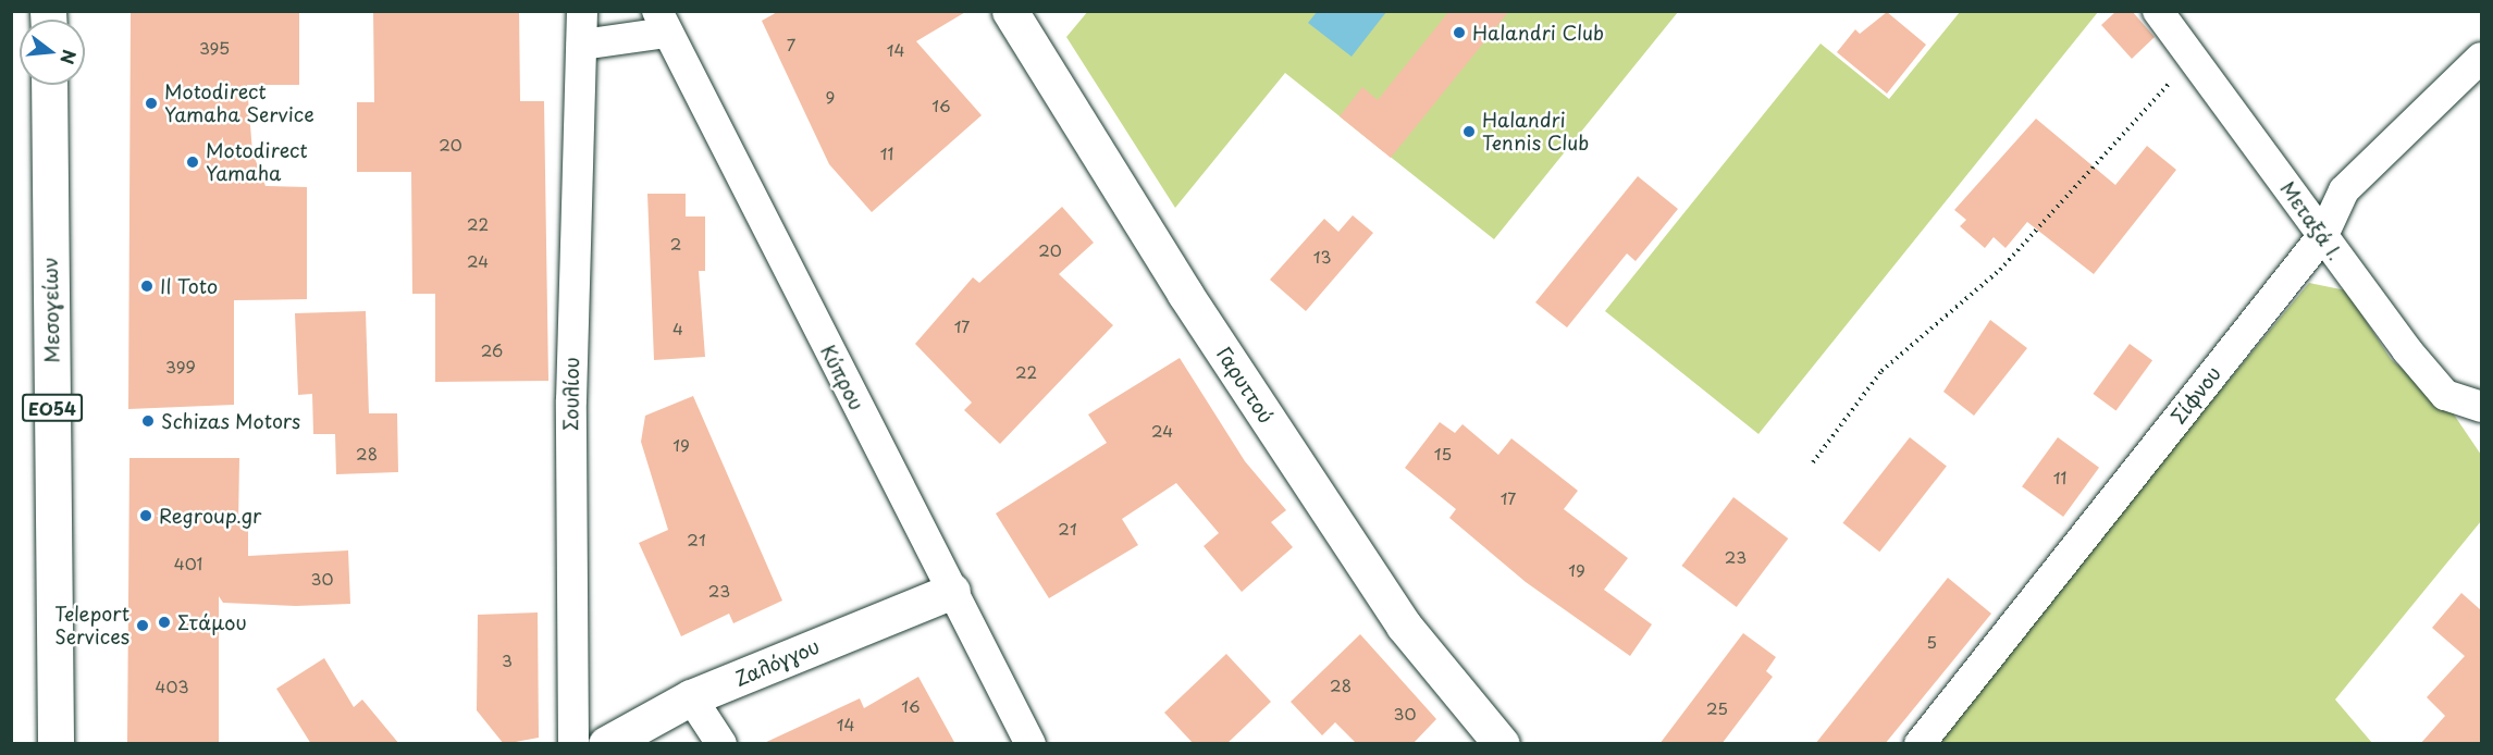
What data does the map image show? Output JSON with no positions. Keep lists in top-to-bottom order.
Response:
{
  "streets": {
    "street": [
      "Μεταξά Ι.",
      "Μεσογείων",
      "Κύπρου",
      "Γαρυττού",
      "Σουλίου",
      "Σίφνου",
      "ΕΟ54",
      "Ζαλόγγου"
    ]
  },
  "crossings": [
    ["Μεταξά Ι.", "Σίφνου"],
    ["Κύπρου", "Ζαλόγγου"]
  ],
  "places": [
    "Halandri Club",
    "Motodirect Yamaha Service",
    "Halandri Tennis Club",
    "Motodirect Yamaha",
    "Il Toto",
    "Schizas Motors",
    "Regroup.gr",
    "Στάμου",
    "Teleport Services"
  ],
  "house_numbers": [
    "7",
    "395",
    "14",
    "9",
    "16",
    "20",
    "11",
    "22",
    "2",
    "20",
    "13",
    "24",
    "17",
    "4",
    "26",
    "399",
    "22",
    "24",
    "19",
    "28",
    "15",
    "11",
    "17",
    "21",
    "21",
    "23",
    "401",
    "19",
    "30",
    "23",
    "5",
    "3",
    "28",
    "403",
    "16",
    "25",
    "30",
    "14"
  ],
  "north": "right"
}
